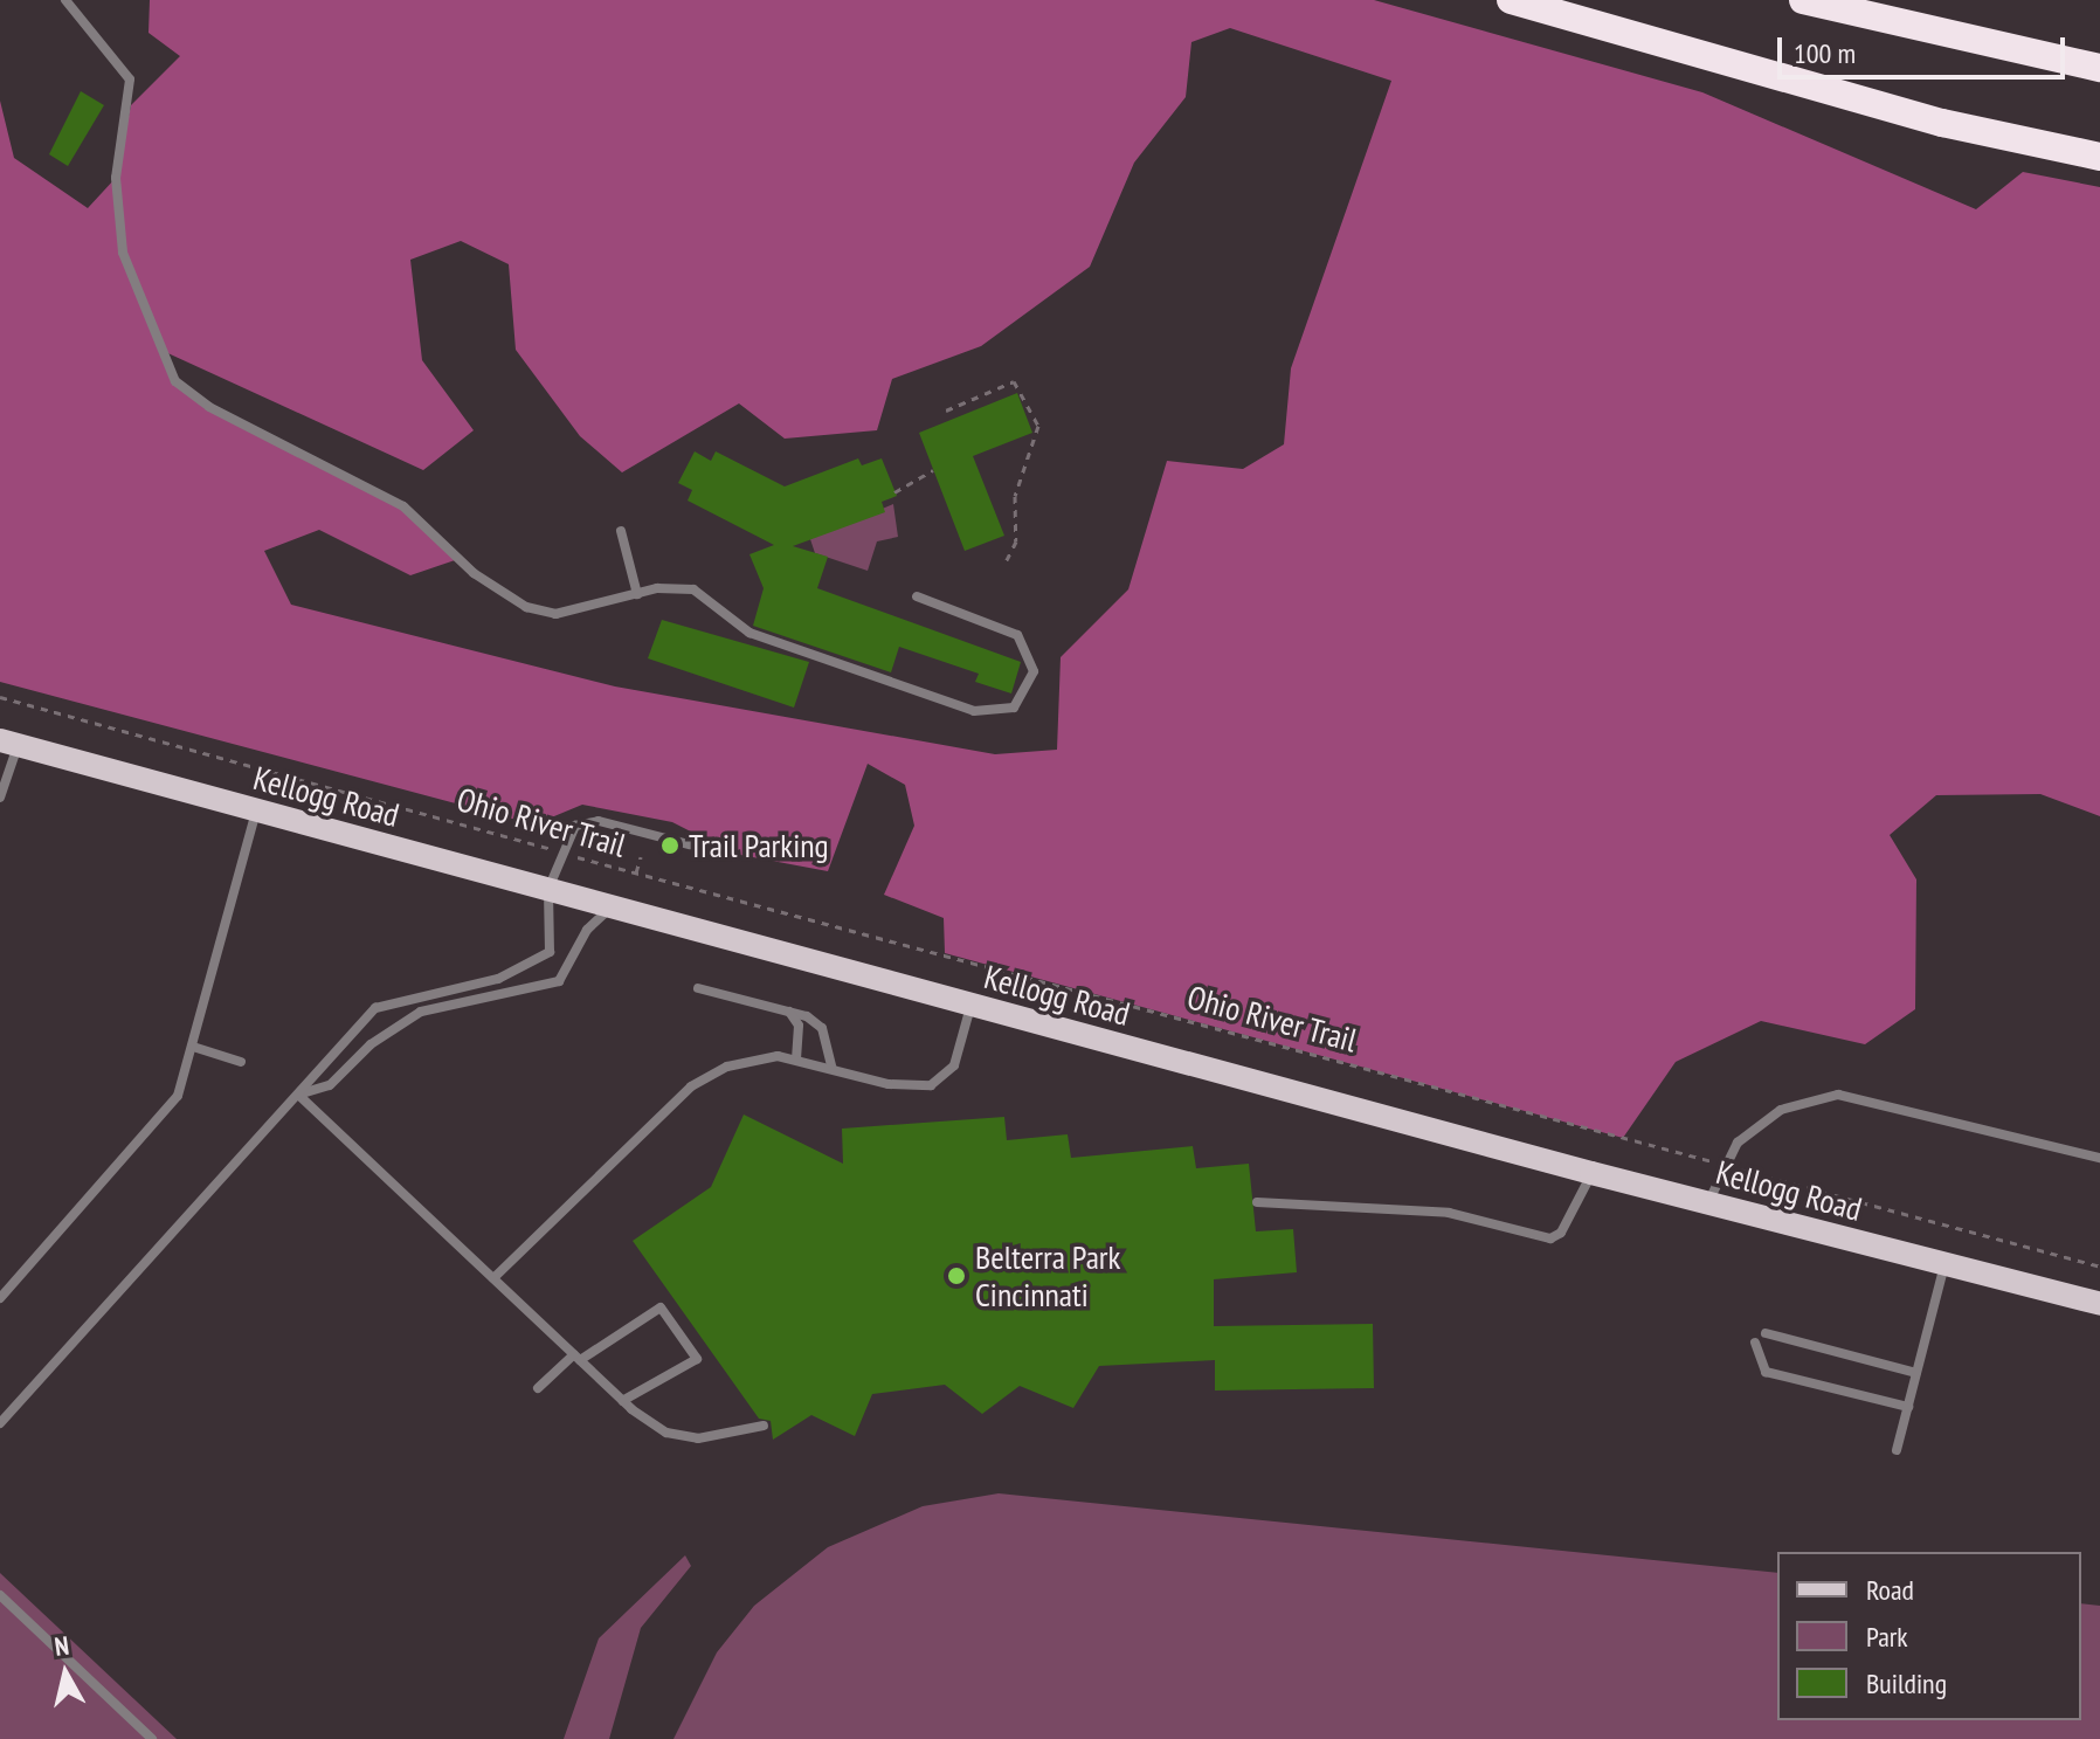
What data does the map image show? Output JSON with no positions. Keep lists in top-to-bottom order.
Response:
{
  "streets": {
    "main road": ["Kellogg Road"],
    "path": ["Ohio River Trail"]
  },
  "places": ["Trail Parking", "Belterra Park Cincinnati"],
  "legend": ["Road", "Park", "Building"],
  "scale_bar": "100 m",
  "north": "top"
}
